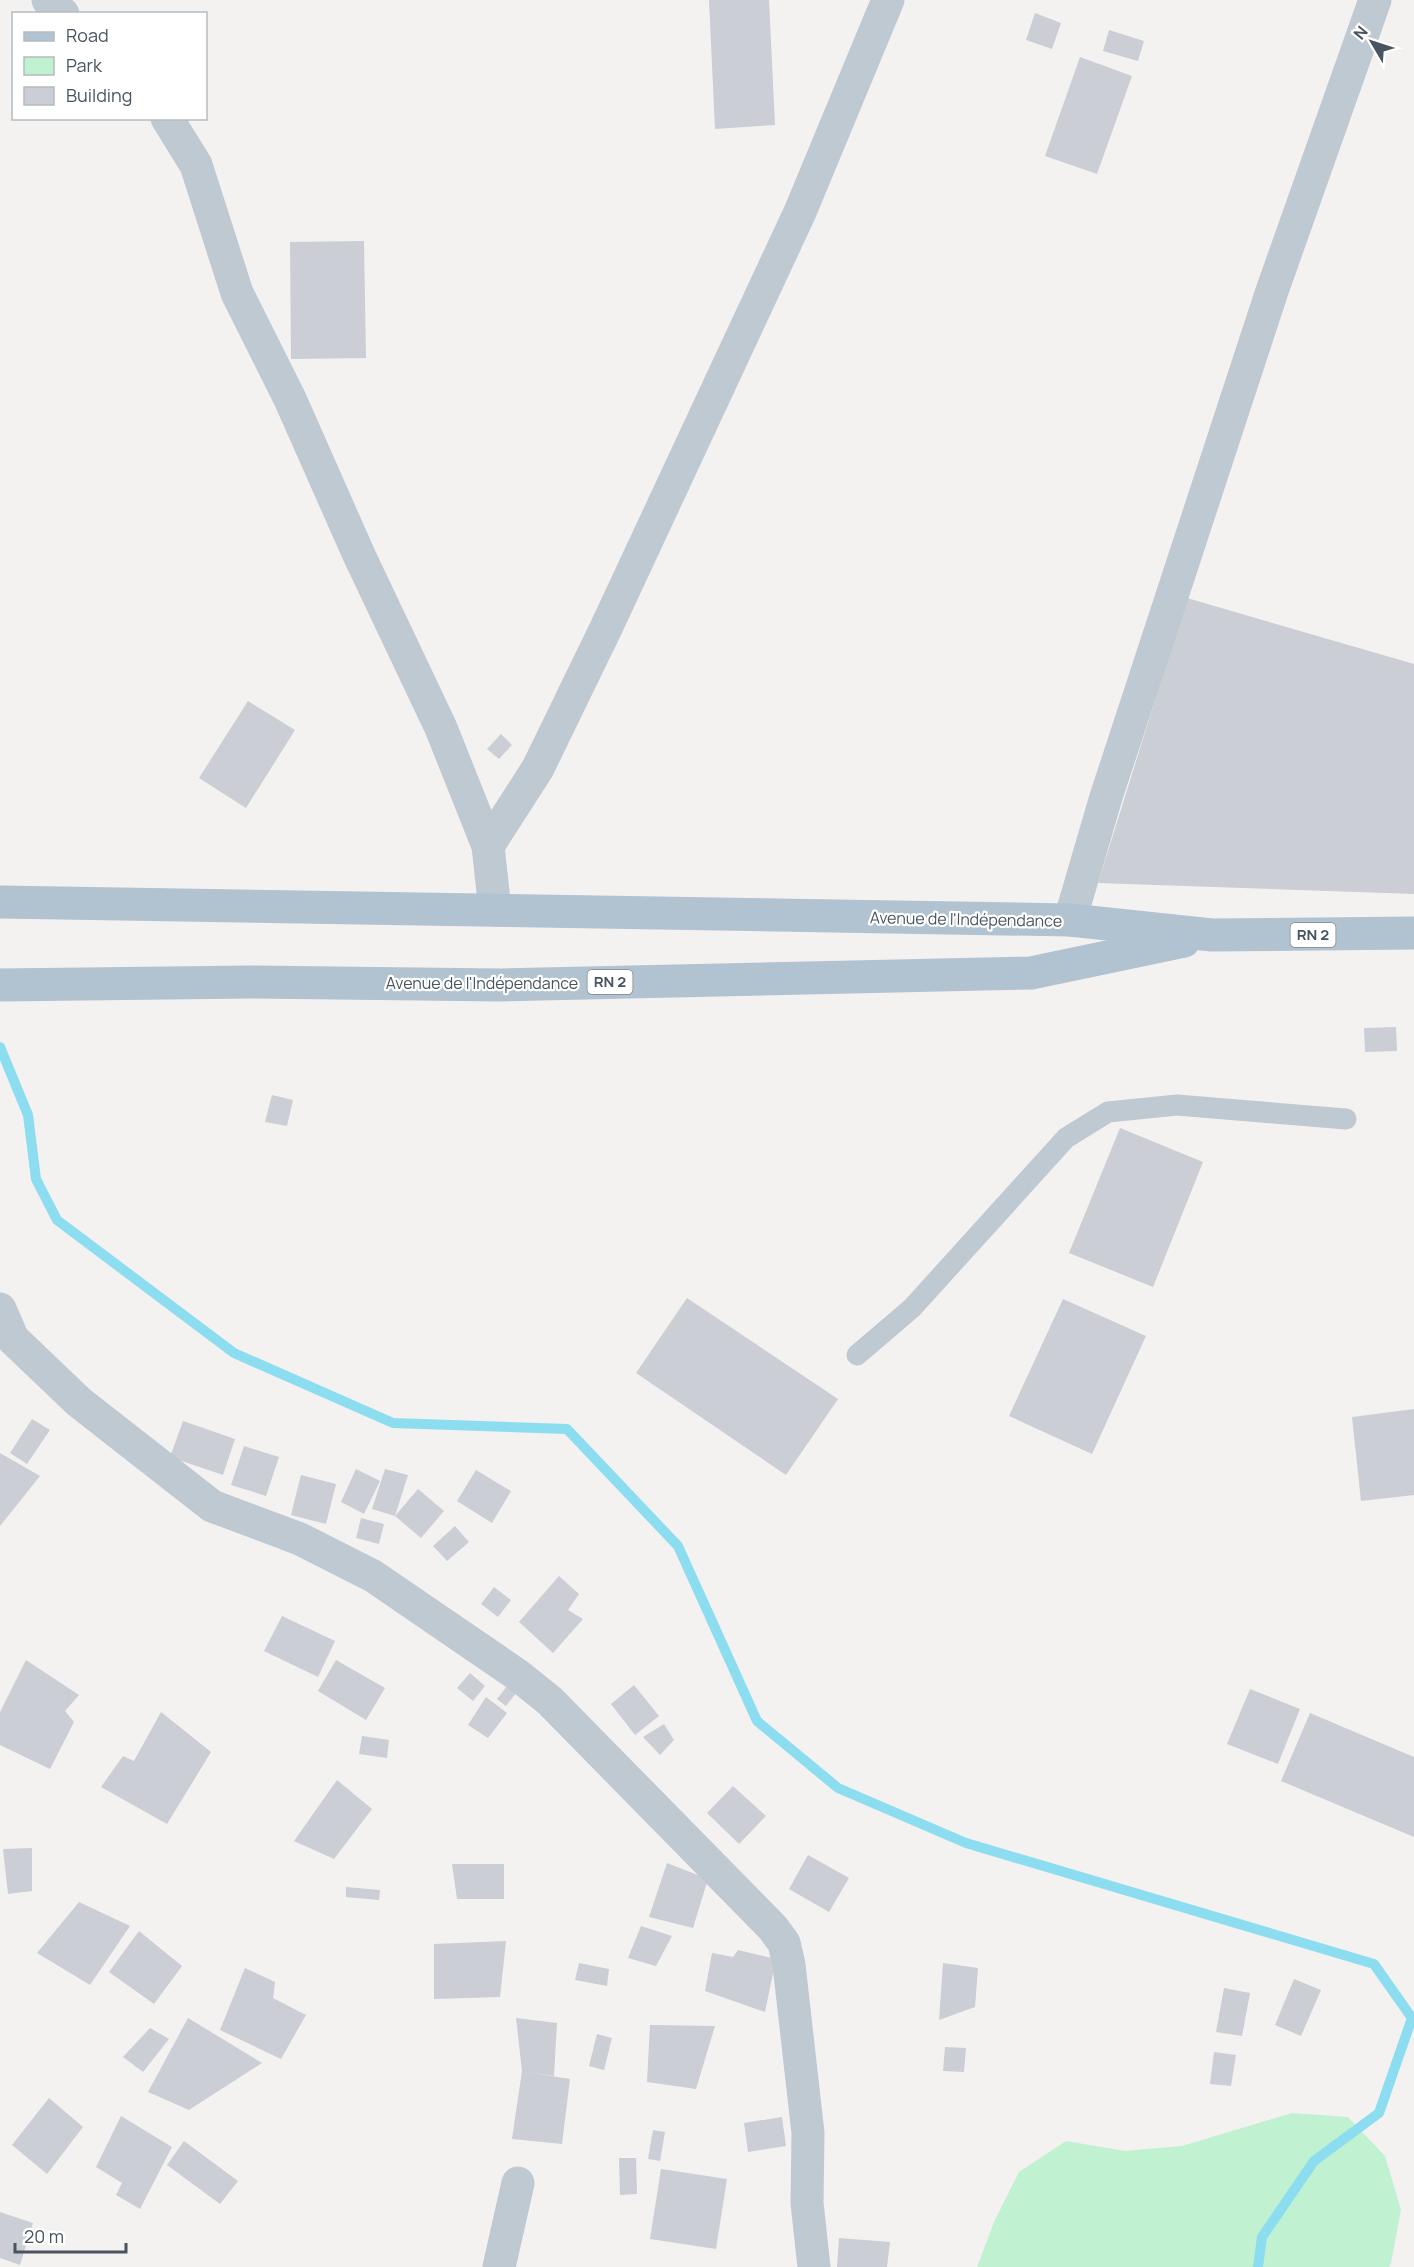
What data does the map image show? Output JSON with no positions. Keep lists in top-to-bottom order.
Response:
{
  "streets": {
    "main road": ["Avenue de l'Indépendance", "RN 2"]
  },
  "legend": ["Road", "Park", "Building"],
  "scale_bar": "20 m",
  "north": "top left"
}
